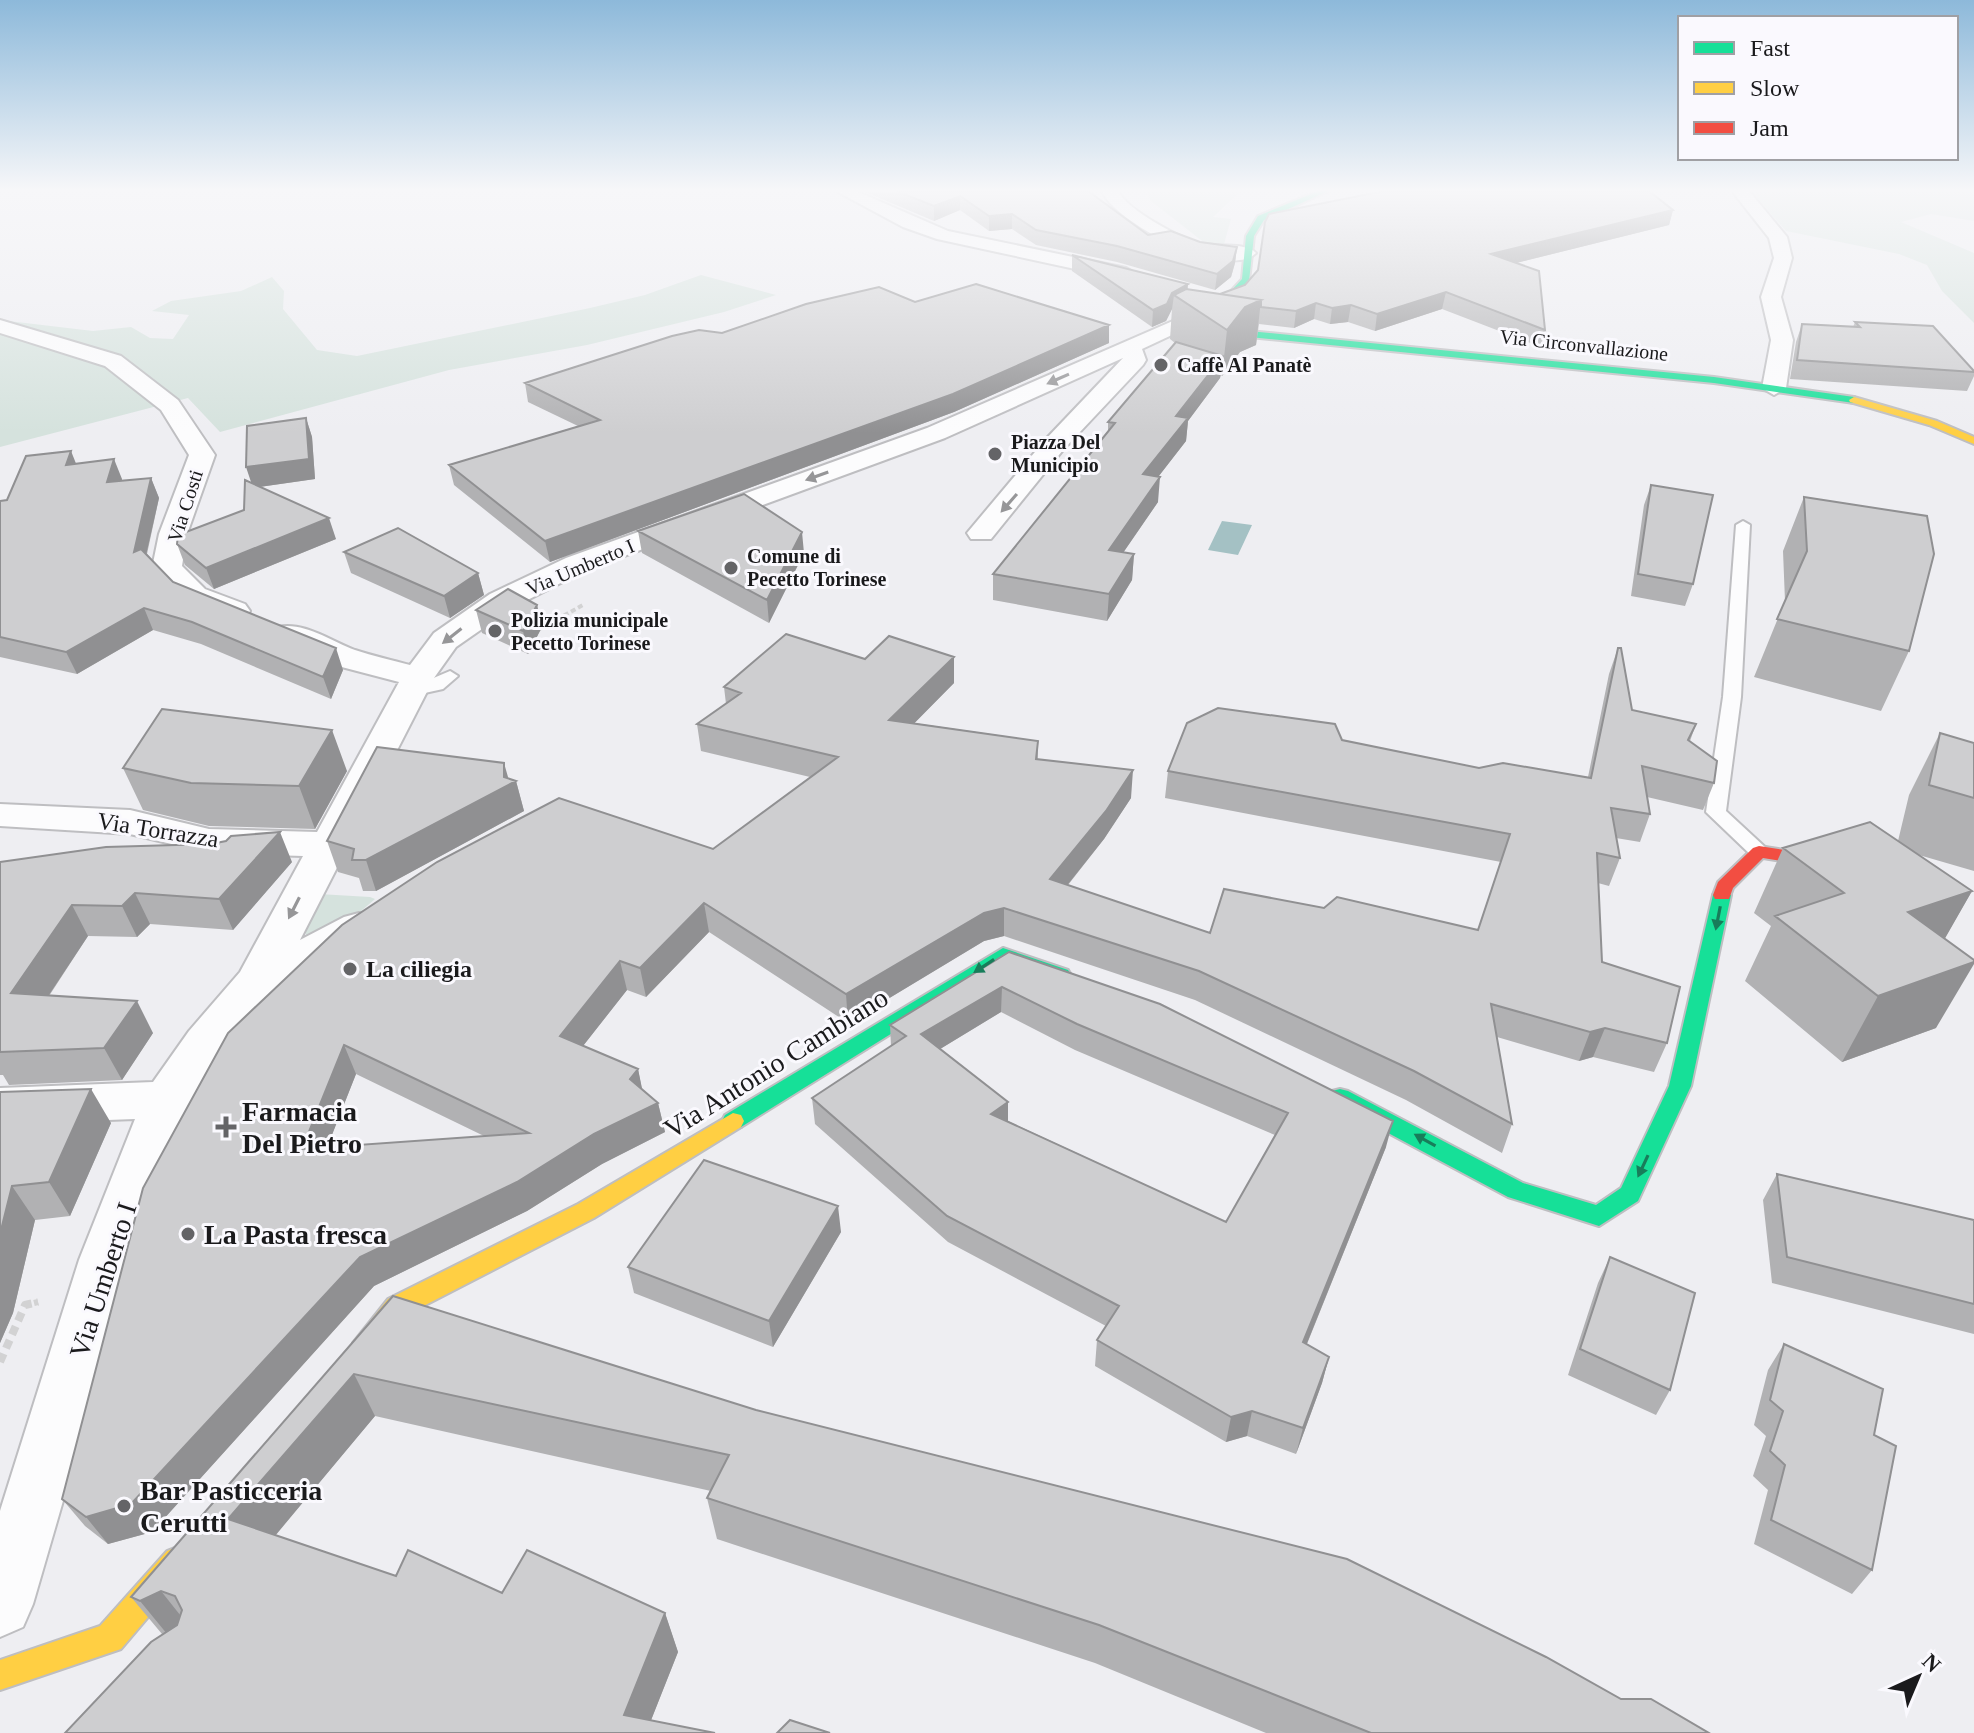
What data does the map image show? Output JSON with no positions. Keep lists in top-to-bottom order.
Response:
{
  "streets": {
    "main road": ["Via Circonvallazione", "Via Antonio Cambiano"],
    "street": ["Via Costi", "Via Umberto I", "Via Torrazza"]
  },
  "crossings": [
    ["Via Circonvallazione", "Via Umberto I"],
    ["Via Costi", "Via Umberto I"],
    ["Via Umberto I", "Via Torrazza"]
  ],
  "one_way": ["Via Antonio Cambiano"],
  "places": {
    "other": [
      "Caffè Al Panatè",
      "Piazza Del Municipio",
      "Comune di Pecetto Torinese",
      "Polizia municipale Pecetto Torinese",
      "La ciliegia",
      "La Pasta fresca",
      "Bar Pasticceria Cerutti"
    ],
    "health": ["Farmacia Del Pietro"]
  },
  "legend": ["Fast", "Slow", "Jam"],
  "north": "top right"
}
